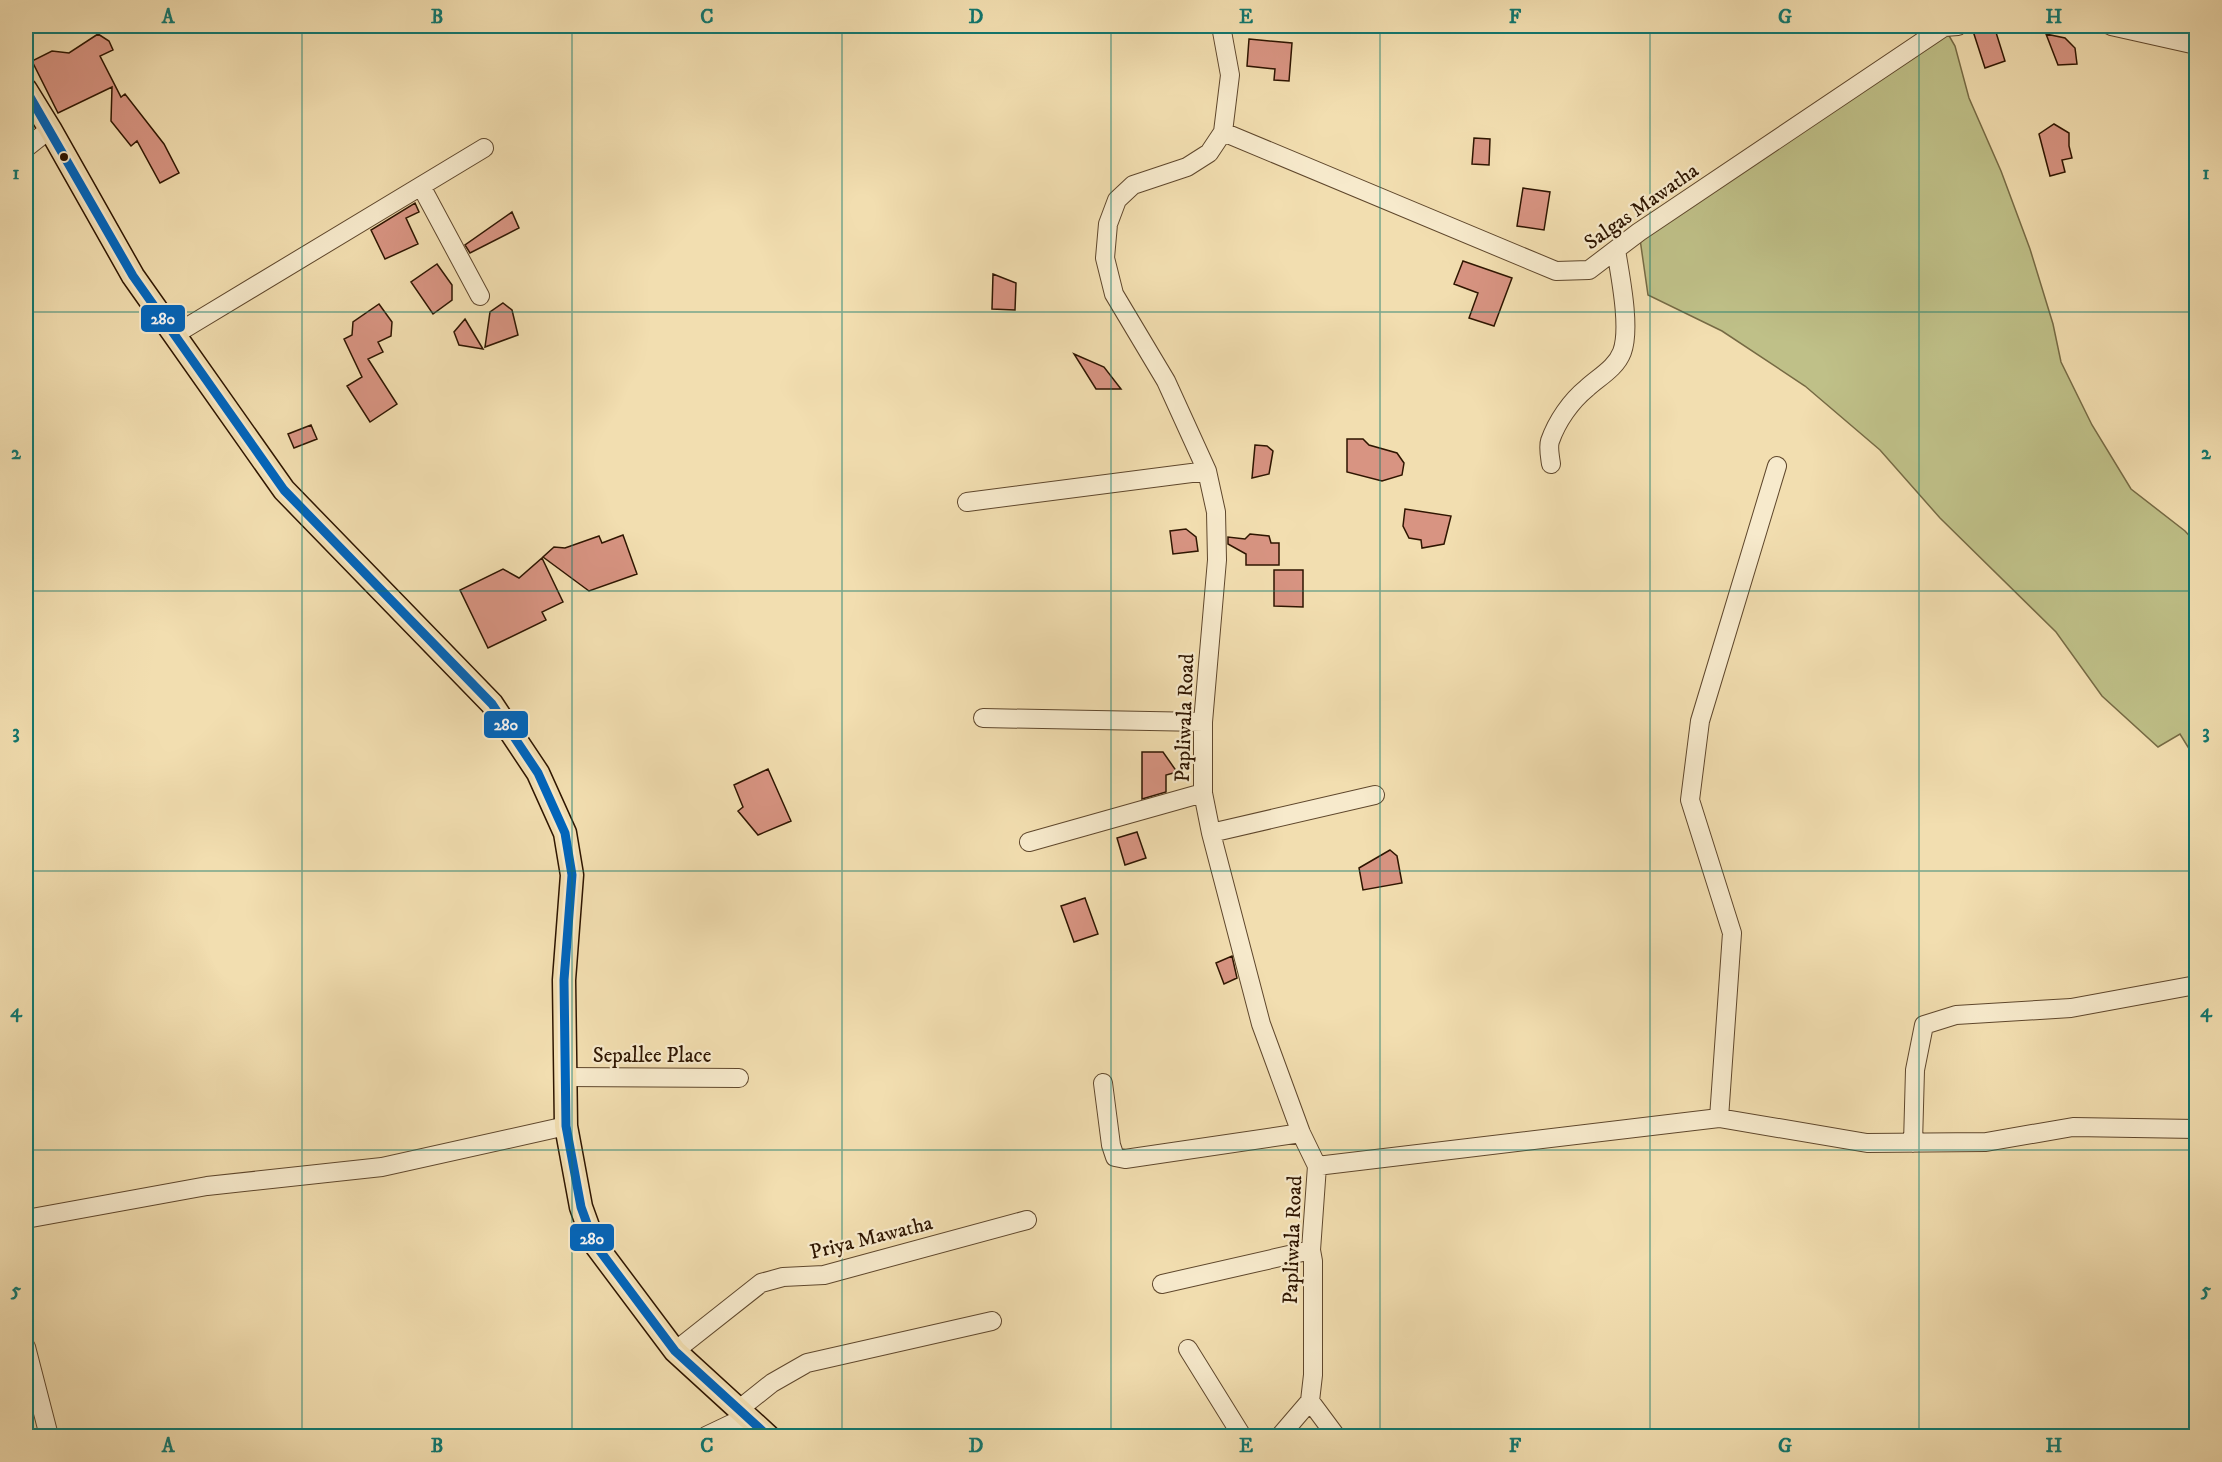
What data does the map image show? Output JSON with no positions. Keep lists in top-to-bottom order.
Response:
{
  "streets": {
    "street": [
      "Salgas Mawatha",
      "Papliwala Road",
      "Sepallee Place",
      "Priya Mawatha"
    ]
  },
  "crossings": [
    ["Salgas Mawatha", "Papliwala Road"]
  ],
  "lines": ["transit line 280"],
  "grid": {
    "columns": [
      "A",
      "B",
      "C",
      "D",
      "E",
      "F",
      "G",
      "H"
    ],
    "rows": [
      "1",
      "2",
      "3",
      "4",
      "5"
    ]
  }
}
